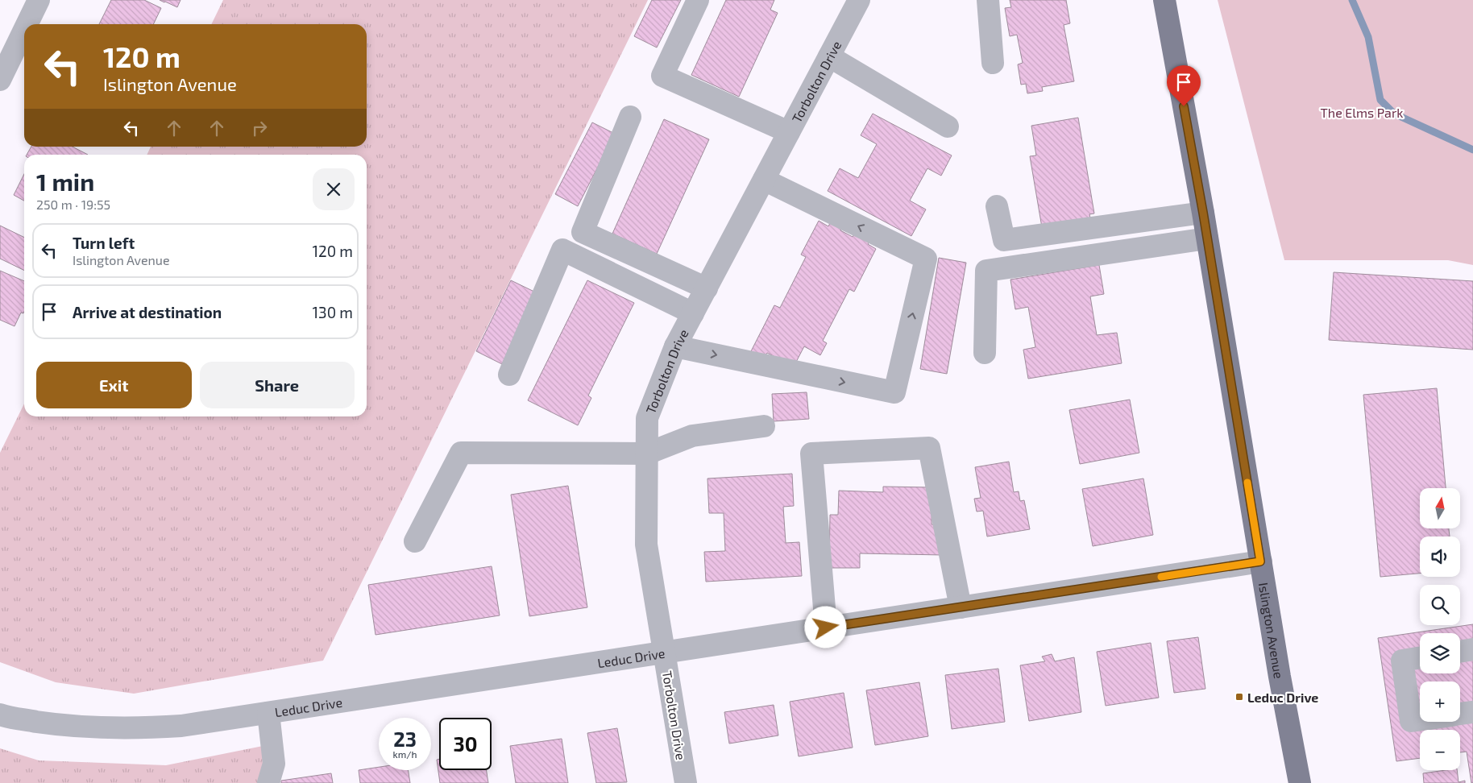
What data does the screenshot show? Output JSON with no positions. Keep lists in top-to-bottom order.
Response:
{
  "streets": {
    "main road": ["Islington Avenue"],
    "street": ["Torbolton Drive", "Leduc Drive"]
  },
  "crossings": [
    ["Torbolton Drive", "Leduc Drive"],
    ["Islington Avenue", "Leduc Drive"]
  ],
  "parks": ["The Elms Park"],
  "places": {
    "transit": ["Leduc Drive"]
  },
  "north": "top",
  "page": {
    "turn": ["120 m", "Islington Avenue"],
    "heading": ["1 min", "250 m · 19:55"],
    "list": [
      {
        "name": "Turn left",
        "note": "Islington Avenue",
        "value": "120 m"
      },
      {
        "name": "Arrive at destination",
        "value": "130 m"
      }
    ],
    "buttons": ["Exit", "Share"],
    "map_buttons": ["+", "−"],
    "speed": "23 km/h",
    "limit": "30"
  }
}
